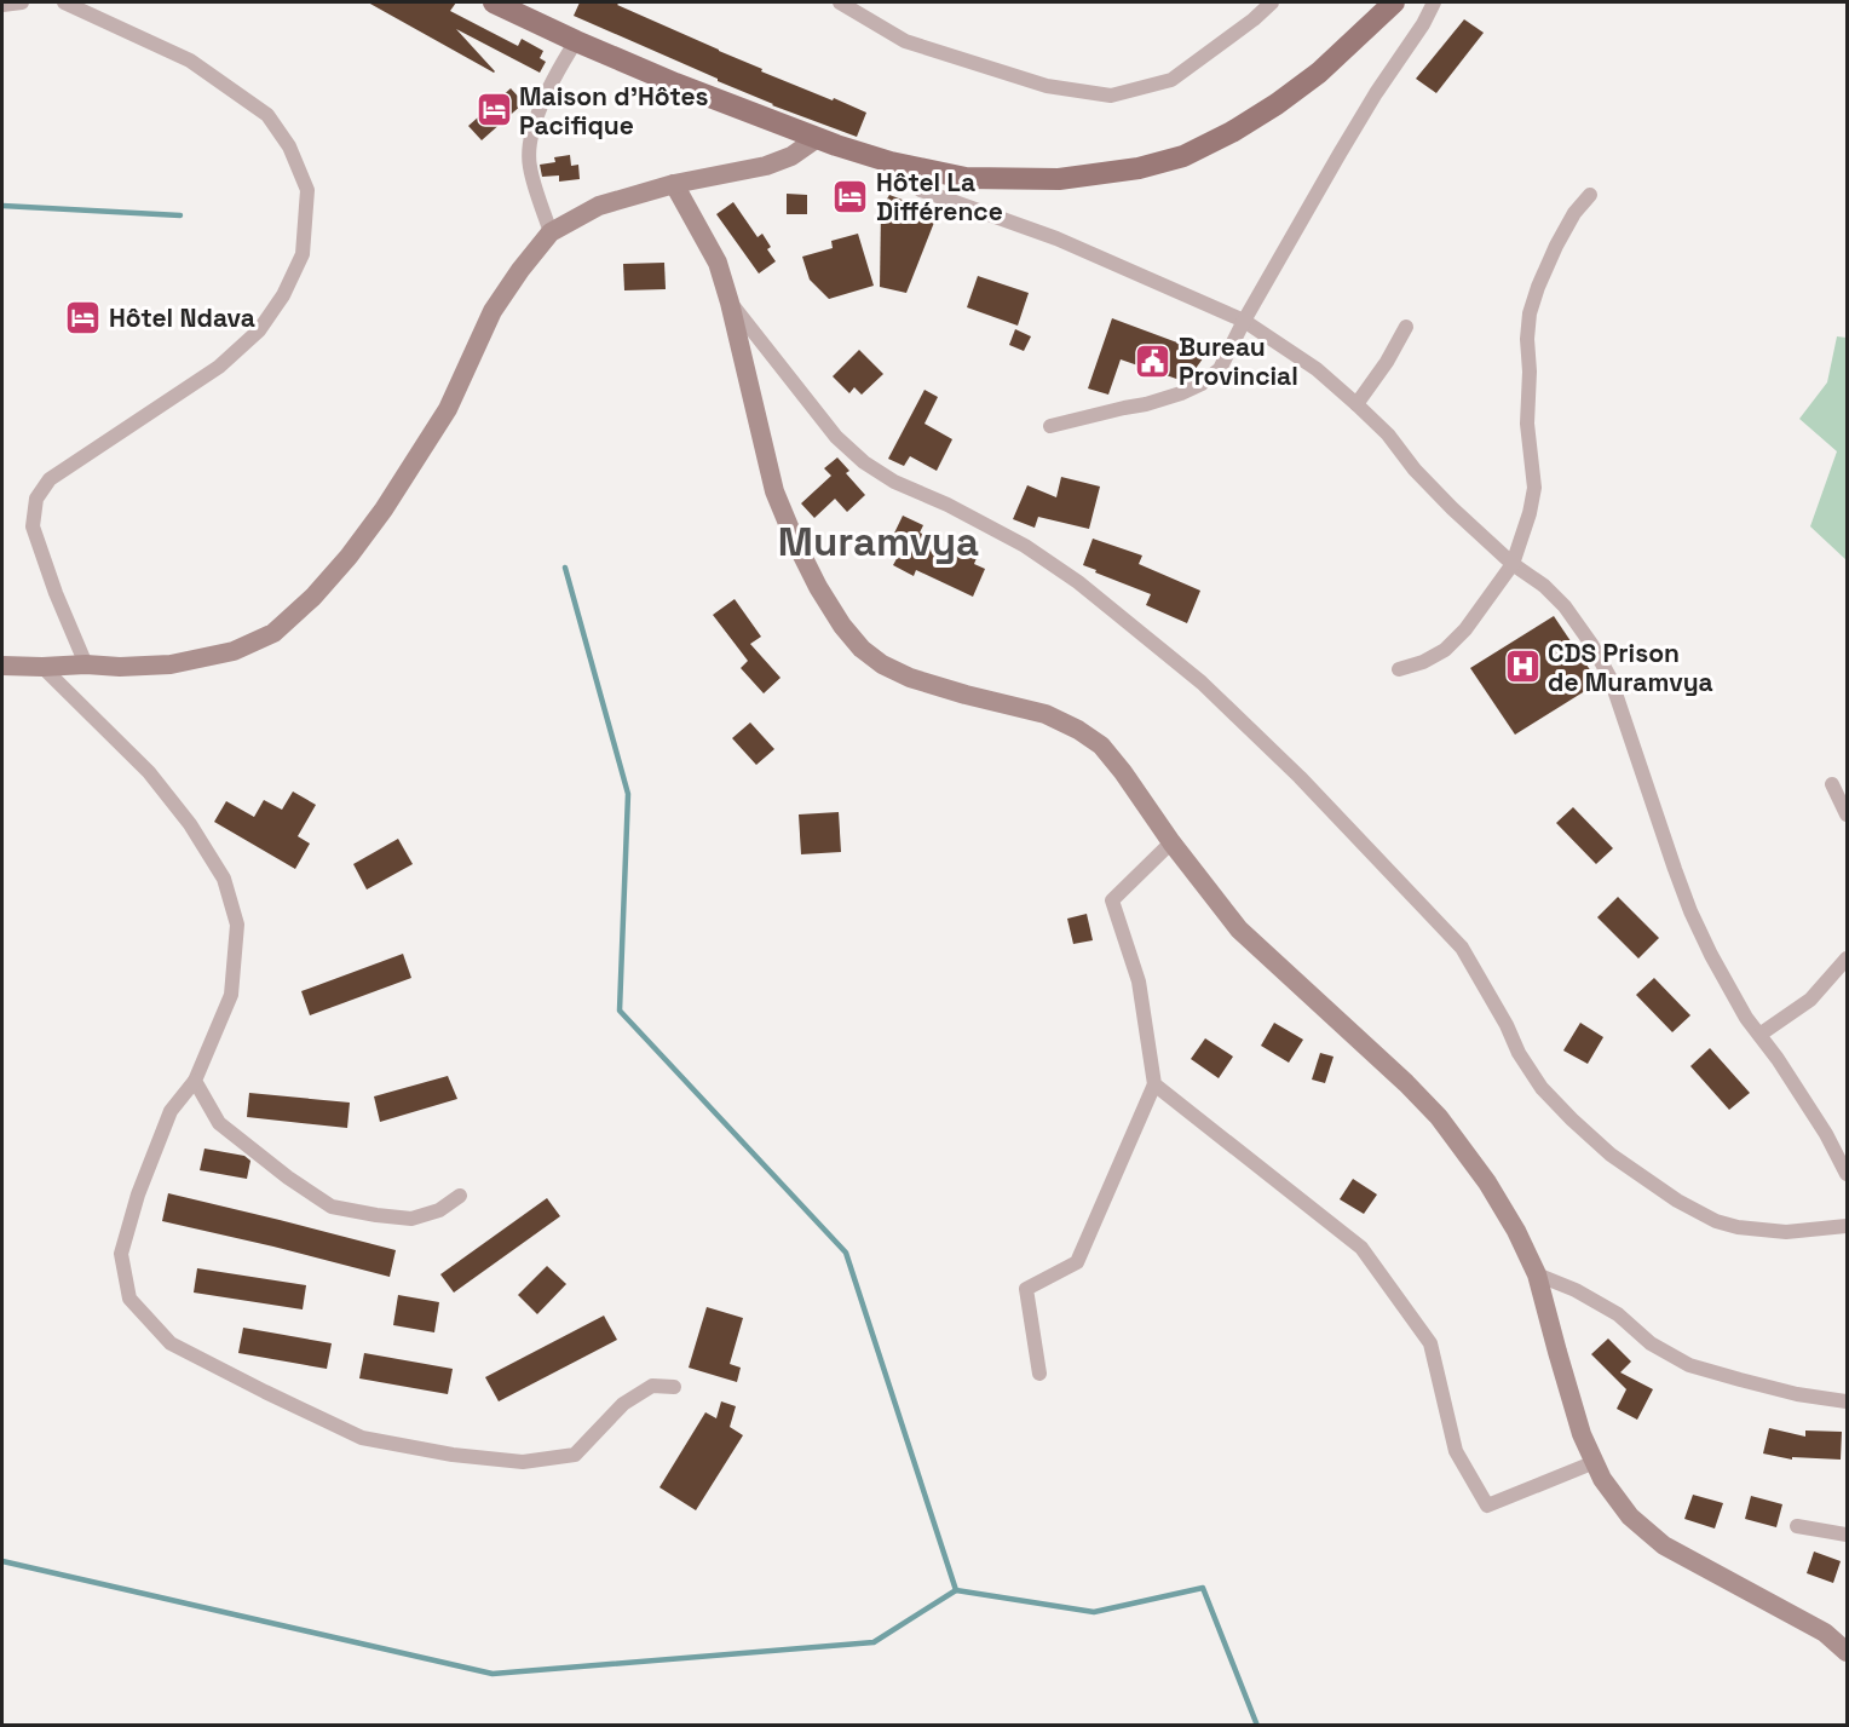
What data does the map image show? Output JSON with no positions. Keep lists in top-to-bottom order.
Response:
{
  "districts": ["Muramvya"],
  "places": {
    "hotel": ["Maison d'Hôtes Pacifique", "Hôtel La Différence", "Hôtel Ndava"],
    "public building": ["Bureau Provincial"],
    "hospital": ["CDS Prison de Muramvya"]
  }
}
